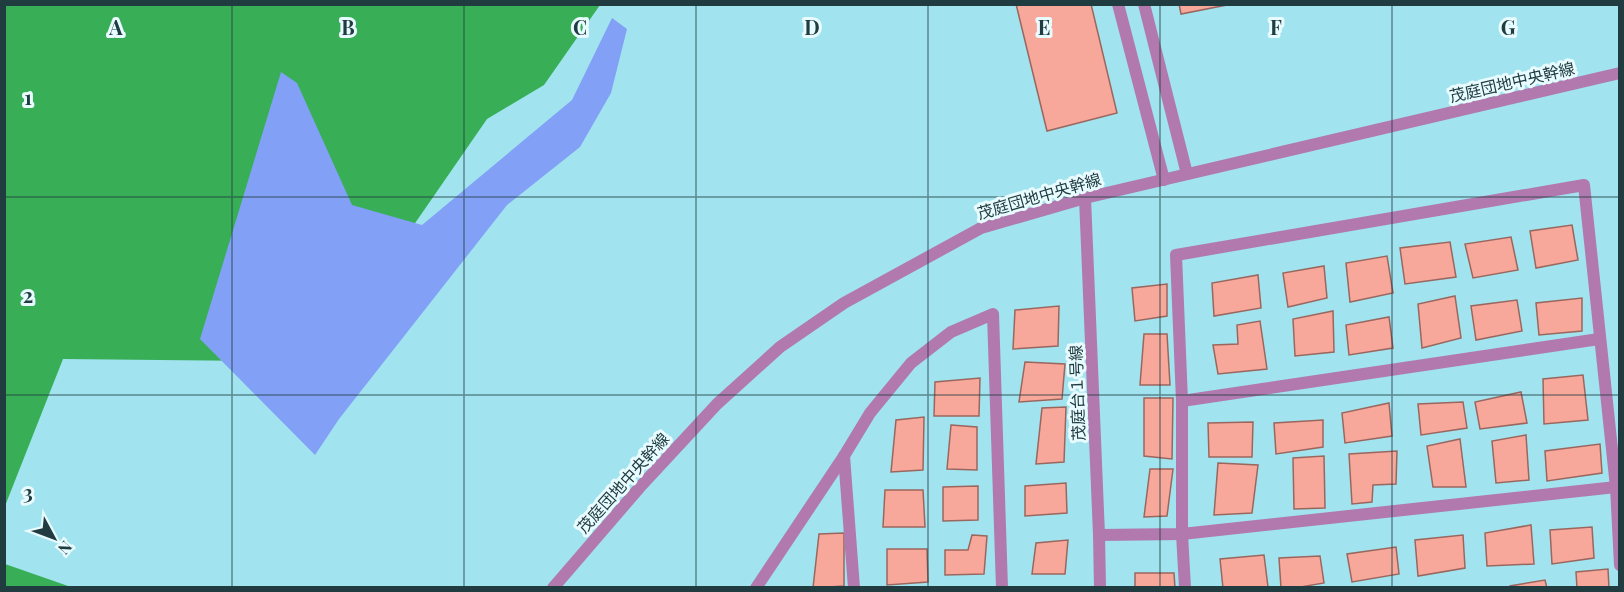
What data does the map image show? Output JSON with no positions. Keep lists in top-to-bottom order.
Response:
{
  "streets": {
    "street": ["茂庭団地中央幹線", "茂庭台１号線"]
  },
  "crossings": [
    ["茂庭団地中央幹線", "茂庭台１号線"]
  ],
  "north": "bottom right",
  "grid": {
    "columns": [
      "A",
      "B",
      "C",
      "D",
      "E",
      "F",
      "G"
    ],
    "rows": ["1", "2", "3"]
  }
}
